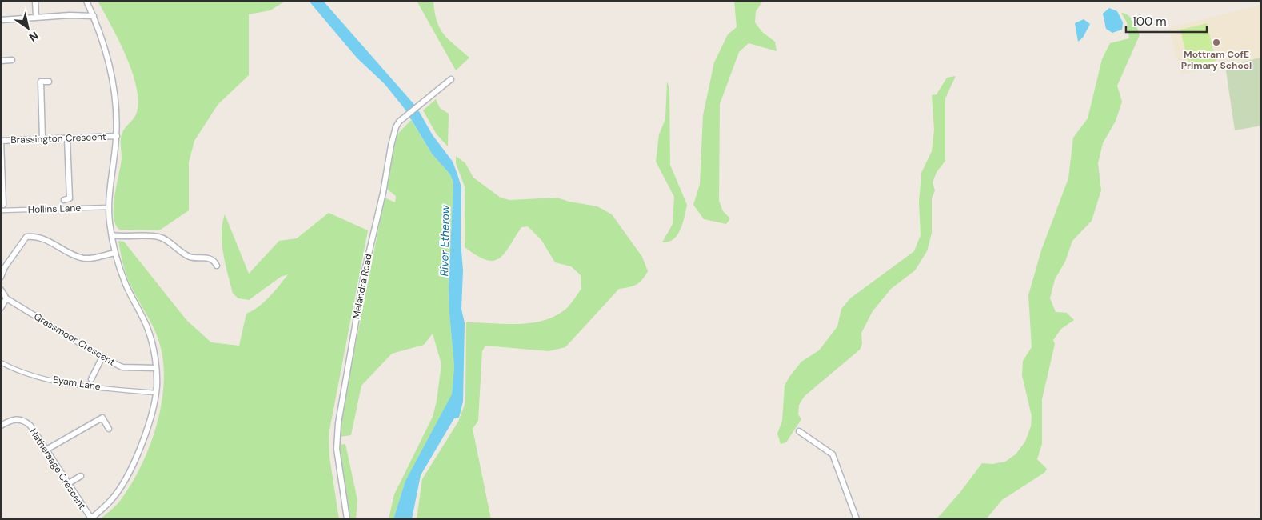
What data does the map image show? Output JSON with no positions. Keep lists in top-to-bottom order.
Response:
{
  "streets": {
    "street": [
      "Brassington Crescent",
      "Hollins Lane",
      "Melandra Road",
      "Grassmoor Crescent",
      "Eyam Lane",
      "Hathersage Crescent"
    ]
  },
  "water": ["River Etherow"],
  "places": ["Mottram CofE Primary School"],
  "scale_bar": "100 m",
  "north": "bottom right"
}
